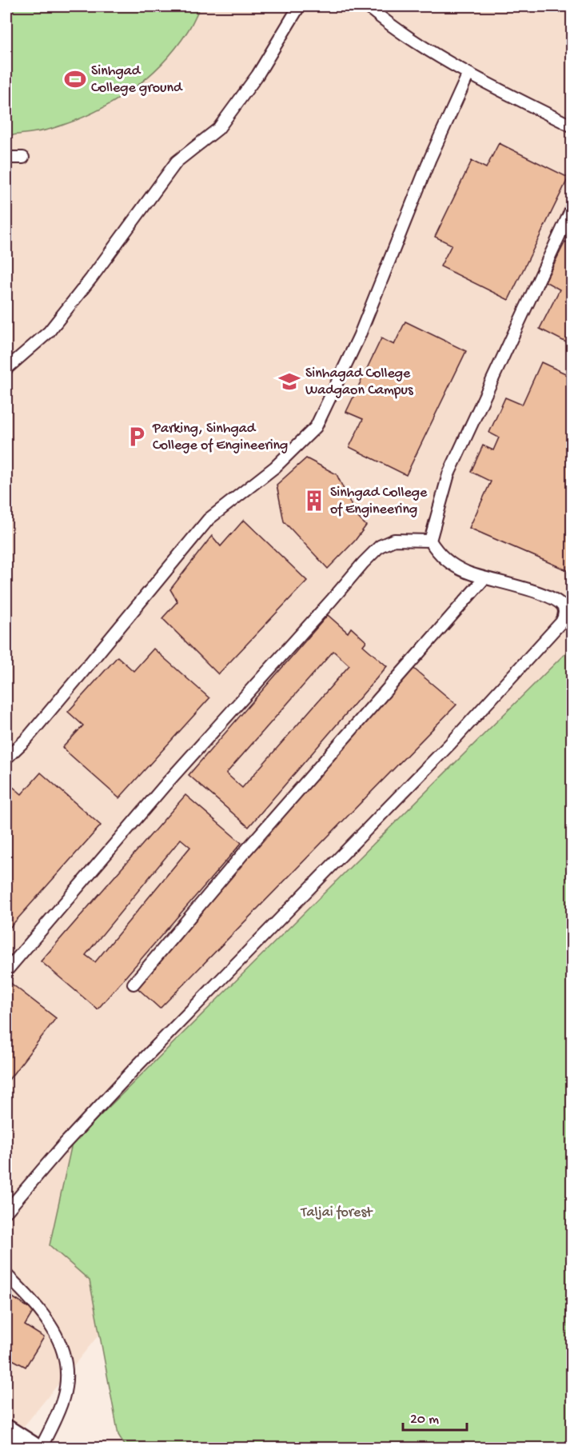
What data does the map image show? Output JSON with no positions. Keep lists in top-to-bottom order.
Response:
{
  "parks": ["Taljai forest"],
  "places": {
    "sports": ["Sinhgad College ground"],
    "school or university": ["Sinhagad College Wadgaon Campus"],
    "parking": ["Parking, Sinhgad College of Engineering"],
    "building": ["Sinhgad College of Engineering"]
  },
  "scale_bar": "20 m"
}
